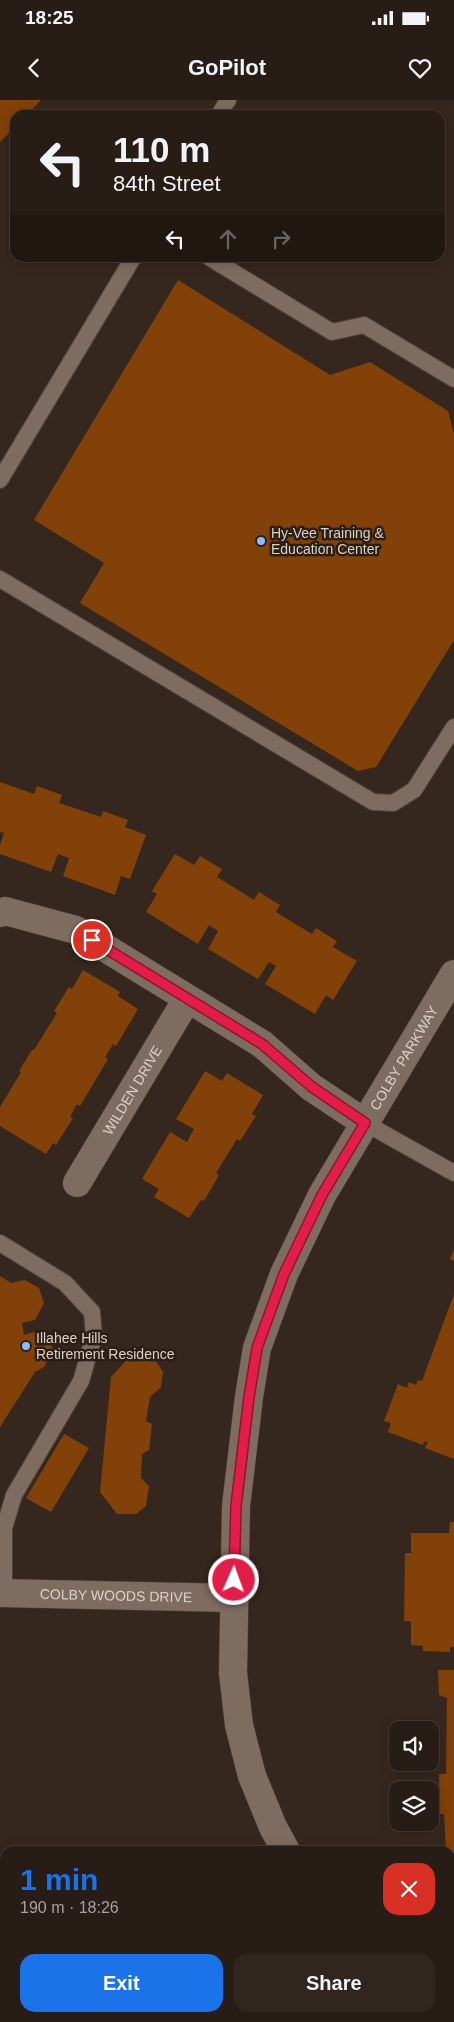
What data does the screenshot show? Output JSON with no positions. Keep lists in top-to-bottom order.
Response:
{
  "streets": {
    "street": ["COLBY PARKWAY", "WILDEN DRIVE", "COLBY WOODS DRIVE"]
  },
  "crossings": [
    ["COLBY PARKWAY", "COLBY WOODS DRIVE"]
  ],
  "places": ["Hy-Vee Training & Education Center", "Illahee Hills Retirement Residence"],
  "page": {
    "status": "18:25",
    "header": "GoPilot",
    "turn": ["110 m", "84th Street"],
    "heading": ["1 min", "190 m · 18:26"],
    "buttons": ["Exit", "Share"]
  }
}
